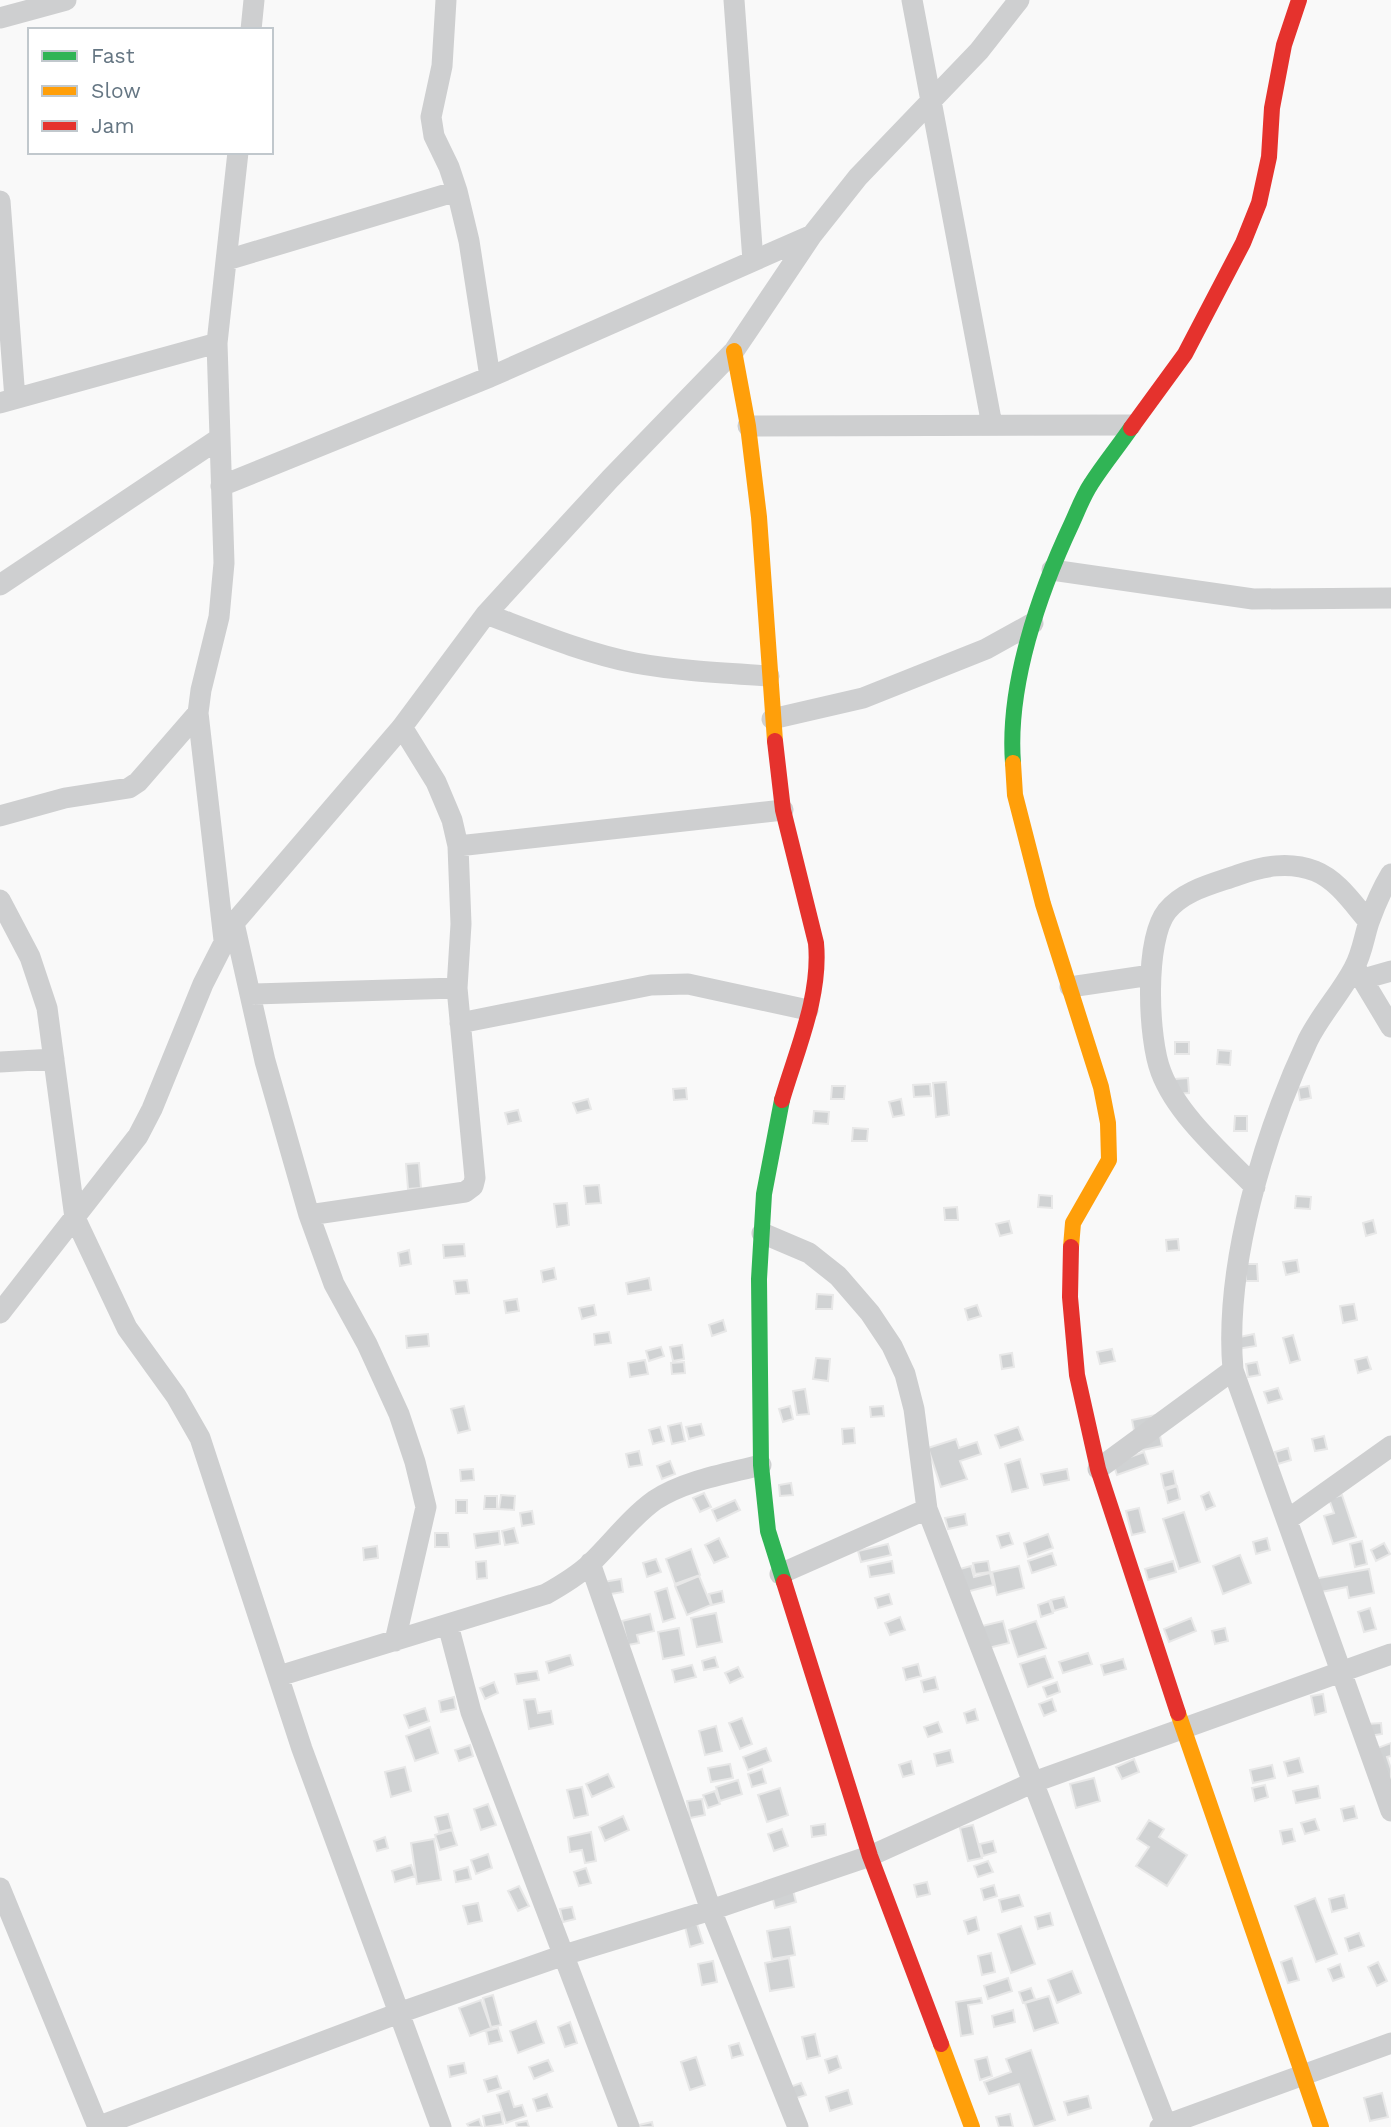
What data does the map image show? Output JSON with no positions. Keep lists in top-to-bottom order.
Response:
{
  "legend": ["Fast", "Slow", "Jam"]
}
